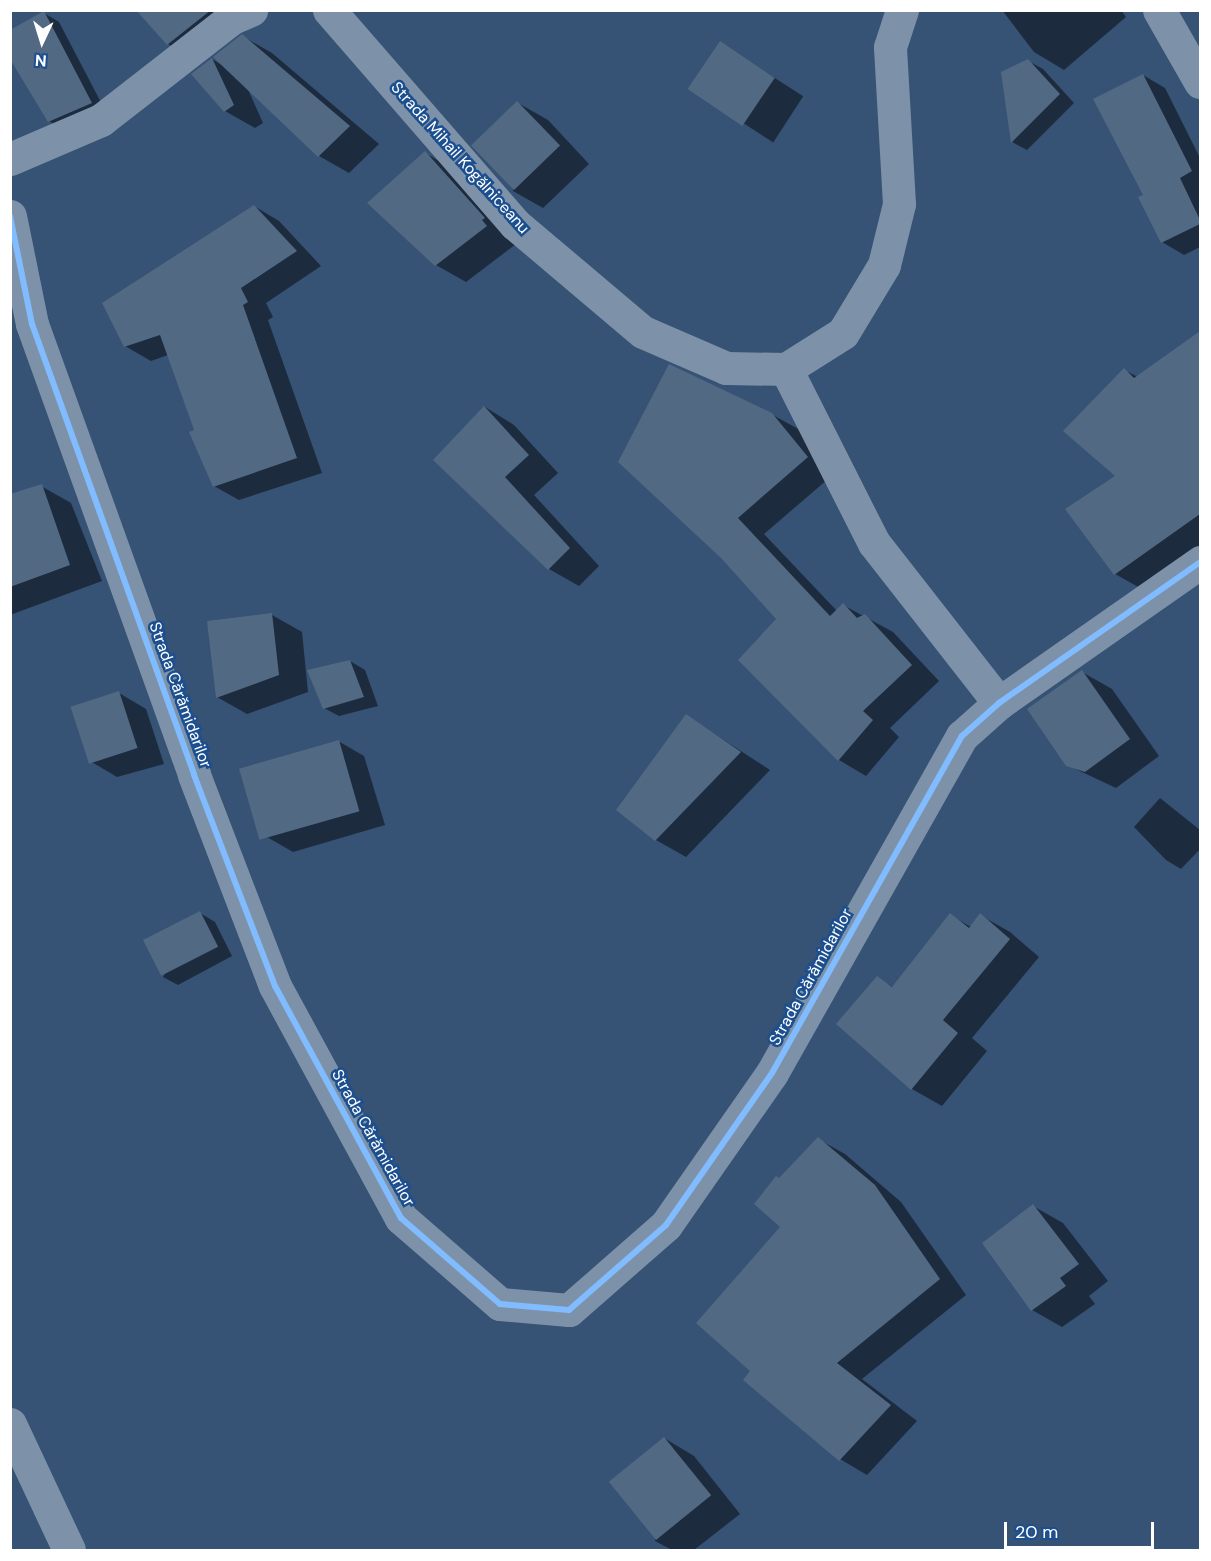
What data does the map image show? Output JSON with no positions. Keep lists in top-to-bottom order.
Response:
{
  "streets": {
    "street": ["Strada Mihail Kogălniceanu", "Strada Cărămidarilor"]
  },
  "scale_bar": "20 m",
  "north": "bottom"
}
